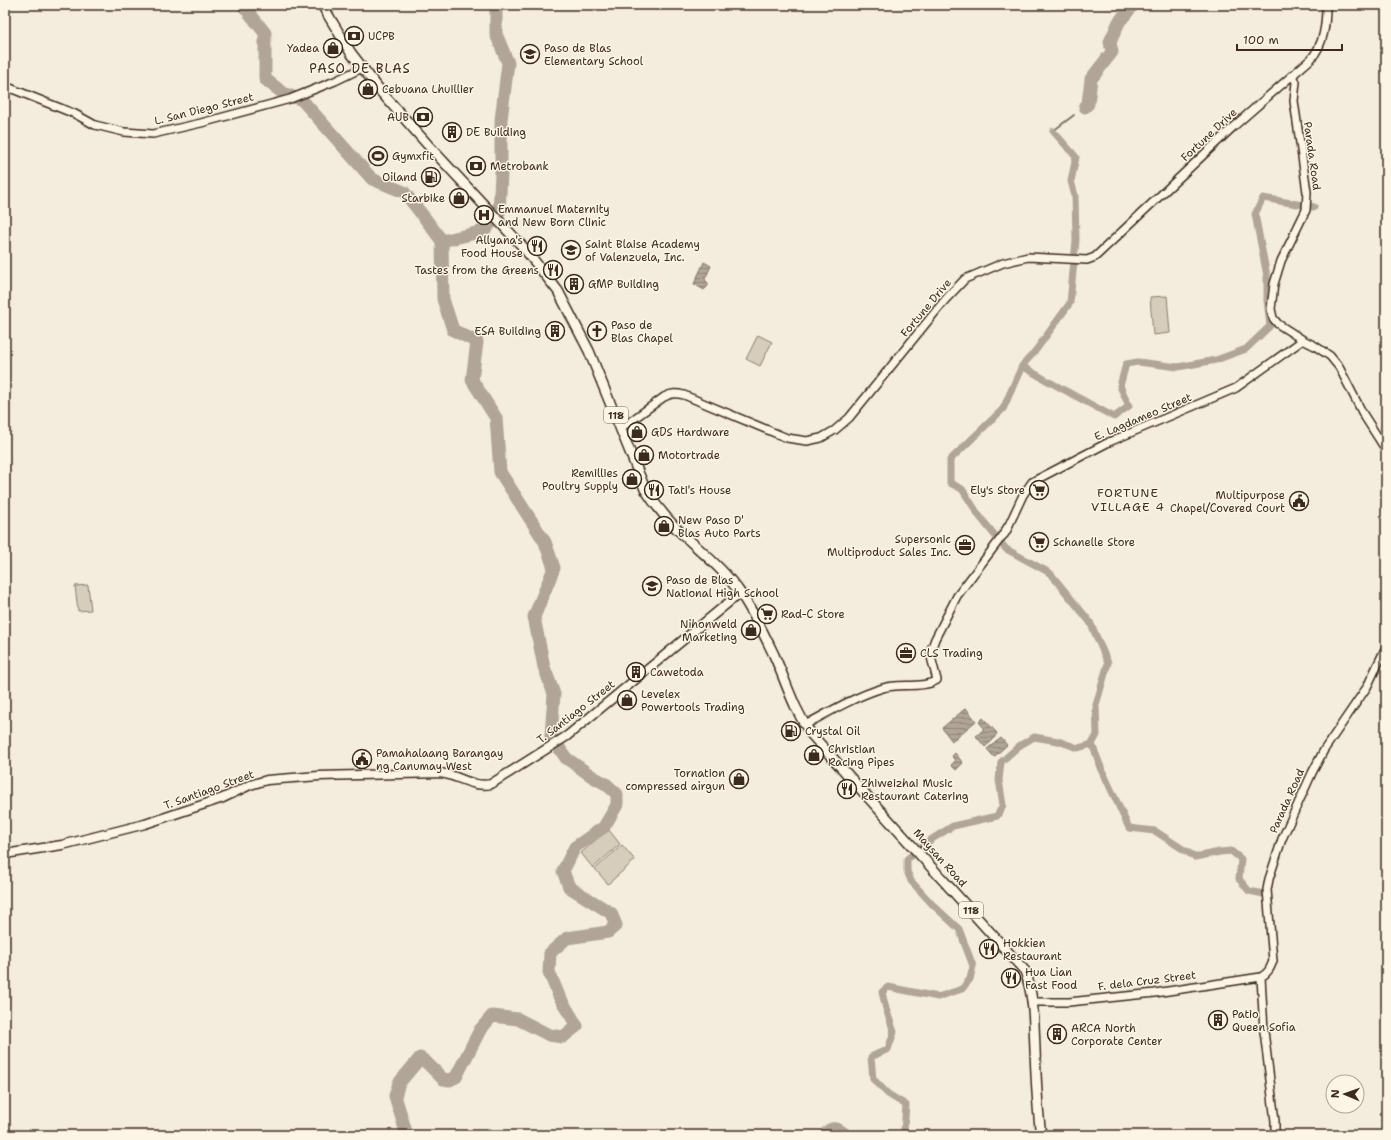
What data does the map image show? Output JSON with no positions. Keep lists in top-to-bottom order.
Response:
{
  "streets": {
    "main road": ["118", "T. Santiago Street", "Maysan Road"],
    "street": [
      "L. San Diego Street",
      "Fortune Drive",
      "Parada Road",
      "E. Lagdameo Street",
      "F. dela Cruz Street"
    ]
  },
  "crossings": [
    ["L. San Diego Street", "118"],
    ["Fortune Drive", "Parada Road"],
    ["Fortune Drive", "118"],
    ["Parada Road", "E. Lagdameo Street"],
    ["Parada Road", "F. dela Cruz Street"],
    ["118", "E. Lagdameo Street"],
    ["118", "T. Santiago Street"],
    ["118", "Maysan Road"],
    ["E. Lagdameo Street", "Maysan Road"],
    ["Maysan Road", "F. dela Cruz Street"]
  ],
  "districts": ["PASO DE BLAS", "FORTUNE VILLAGE 4"],
  "places": {
    "bank": ["UCPB", "AUB", "Metrobank"],
    "shop": [
      "Yadea",
      "Cebuana Lhuillier",
      "Starbike",
      "GDS Hardware",
      "Motortrade",
      "Remillies Poultry Supply",
      "New Paso D' Blas Auto Parts",
      "Nihonweld Marketing",
      "Levelex Powertools Trading",
      "Christian Racing Pipes",
      "Tornation compressed airgun"
    ],
    "school or university": ["Paso de Blas Elementary School", "Saint Blaise Academy of Valenzuela, Inc.", "Paso de Blas National High School"],
    "building": [
      "DE Building",
      "GMP Building",
      "ESA Building",
      "Cawetoda",
      "Patio Queen Sofia",
      "ARCA North Corporate Center"
    ],
    "sports": ["Gymxfit"],
    "fuel station": ["Oiland", "Crystal Oil"],
    "hospital": ["Emmanuel Maternity and New Born Clinic"],
    "restaurant": [
      "Allyana's Food House",
      "Tastes from the Greens",
      "Tati's House",
      "Zhiweizhai Music Restaurant Catering",
      "Hokkien Restaurant",
      "Hua Lian Fast Food"
    ],
    "church": ["Paso de Blas Chapel"],
    "supermarket": ["Ely's Store", "Schanelle Store", "Rad-C Store"],
    "public building": ["Multipurpose Chapel/Covered Court", "Pamahalaang Barangay ng Canumay West"],
    "office": ["Supersonic Multiproduct Sales Inc.", "CLS Trading"]
  },
  "scale_bar": "100 m",
  "north": "left"
}
